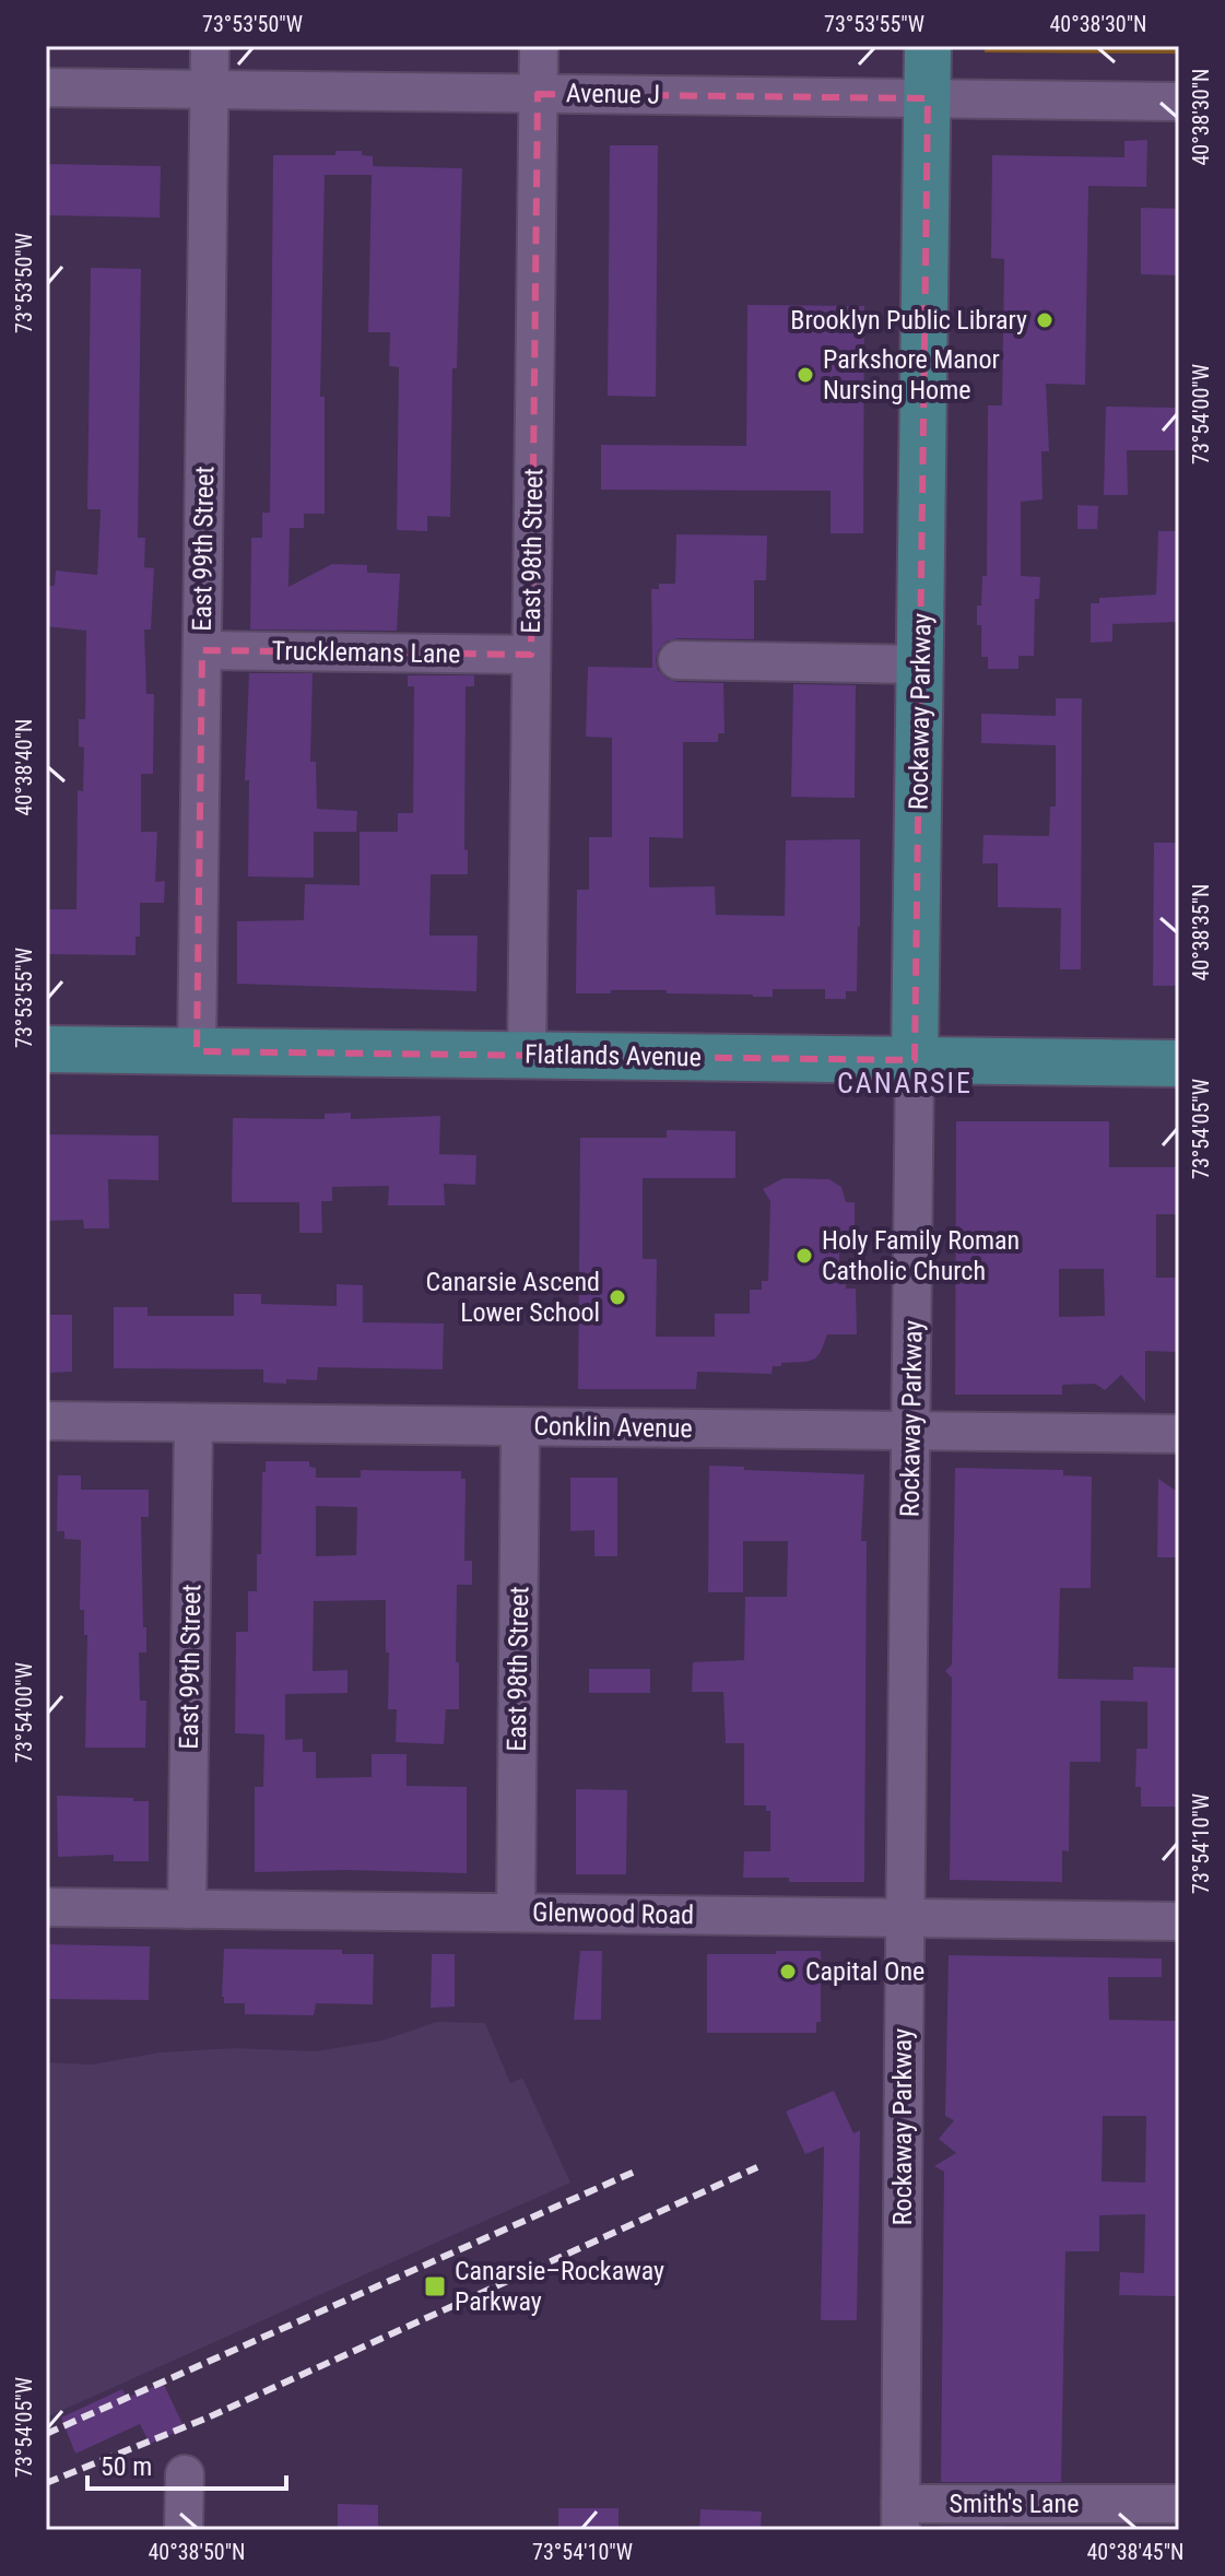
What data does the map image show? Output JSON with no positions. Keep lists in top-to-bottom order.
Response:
{
  "streets": {
    "main road": ["Rockaway Parkway", "Flatlands Avenue"],
    "street": [
      "Avenue J",
      "East 99th Street",
      "East 98th Street",
      "Trucklemans Lane",
      "Conklin Avenue",
      "Glenwood Road",
      "Smith's Lane"
    ]
  },
  "crossings": [
    ["Avenue J", "East 99th Street"],
    ["Avenue J", "East 98th Street"],
    ["Avenue J", "Rockaway Parkway"],
    ["East 99th Street", "Trucklemans Lane"],
    ["East 99th Street", "Flatlands Avenue"],
    ["East 99th Street", "Conklin Avenue"],
    ["East 99th Street", "Glenwood Road"],
    ["East 98th Street", "Trucklemans Lane"],
    ["East 98th Street", "Flatlands Avenue"],
    ["East 98th Street", "Conklin Avenue"],
    ["East 98th Street", "Glenwood Road"],
    ["Rockaway Parkway", "Flatlands Avenue"],
    ["Rockaway Parkway", "Conklin Avenue"],
    ["Rockaway Parkway", "Glenwood Road"],
    ["Rockaway Parkway", "Smith's Lane"]
  ],
  "districts": ["CANARSIE"],
  "places": {
    "other": [
      "Brooklyn Public Library",
      "Parkshore Manor Nursing Home",
      "Holy Family Roman Catholic Church",
      "Canarsie Ascend Lower School",
      "Capital One"
    ],
    "transit": ["Canarsie–Rockaway Parkway"]
  },
  "scale_bar": "50 m",
  "coordinates": [
    "73°53'50\"W",
    "73°53'55\"W",
    "40°38'30\"N",
    "73°54'00\"W",
    "40°38'40\"N",
    "40°38'35\"N",
    "73°54'05\"W",
    "73°54'10\"W",
    "40°38'50\"N",
    "40°38'45\"N"
  ]
}
